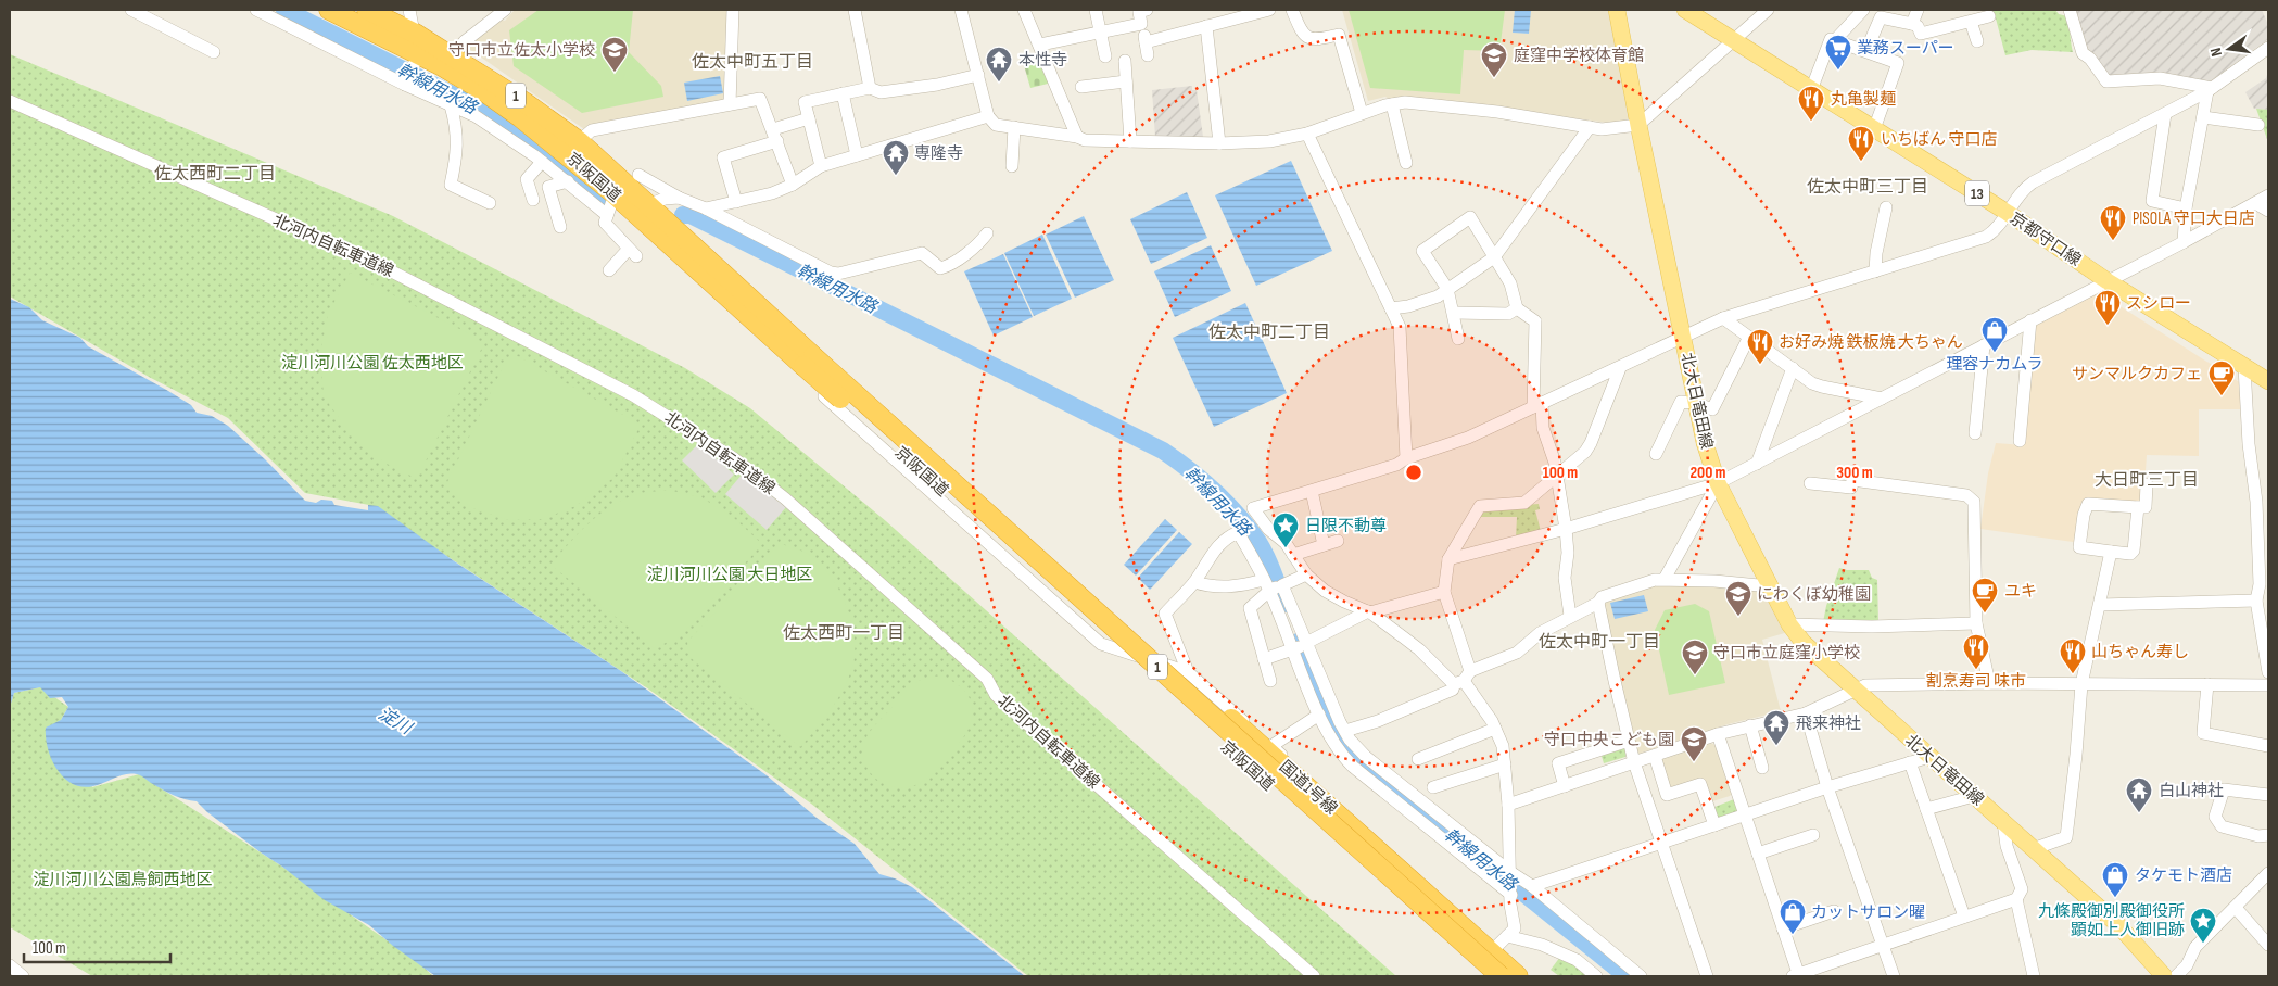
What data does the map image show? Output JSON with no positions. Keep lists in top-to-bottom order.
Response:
{
  "streets": {
    "highway": ["1", "京阪国道", "国道1号線"],
    "main road": ["13", "京都守口線", "北大日竜田線"],
    "street": ["北河内自転車道線"]
  },
  "crossings": [
    ["1", "国道1号線"],
    ["京阪国道", "国道1号線"]
  ],
  "districts": [
    "佐太中町五丁目",
    "佐太西町二丁目",
    "佐太中町三丁目",
    "佐太中町二丁目",
    "大日町三丁目",
    "佐太西町一丁目",
    "佐太中町一丁目"
  ],
  "water": ["幹線用水路", "淀川"],
  "parks": ["淀川河川公園 佐太西地区", "淀川河川公園 大日地区", "淀川河川公園鳥飼西地区"],
  "places": {
    "supermarket": ["業務スーパー"],
    "school or university": [
      "守口市立佐太小学校",
      "庭窪中学校体育館",
      "にわくぼ幼稚園",
      "守口市立庭窪小学校",
      "守口中央こども園"
    ],
    "temple": [
      "本性寺",
      "専隆寺",
      "飛来神社",
      "白山神社"
    ],
    "restaurant": [
      "丸亀製麺",
      "いちばん 守口店",
      "PISOLA 守口大日店",
      "スシロー",
      "お好み焼 鉄板焼 大ちゃん",
      "割烹寿司 味市",
      "山ちゃん寿し"
    ],
    "shop": ["理容ナカムラ", "タケモト酒店", "カットサロン曜"],
    "cafe": ["サンマルクカフェ", "ユキ"],
    "place": ["日限不動尊", "九條殿御別殿御役所 顕如上人御旧跡"]
  },
  "scale_bar": "100 m",
  "north": "left",
  "rings": ["100 m", "200 m", "300 m"]
}
